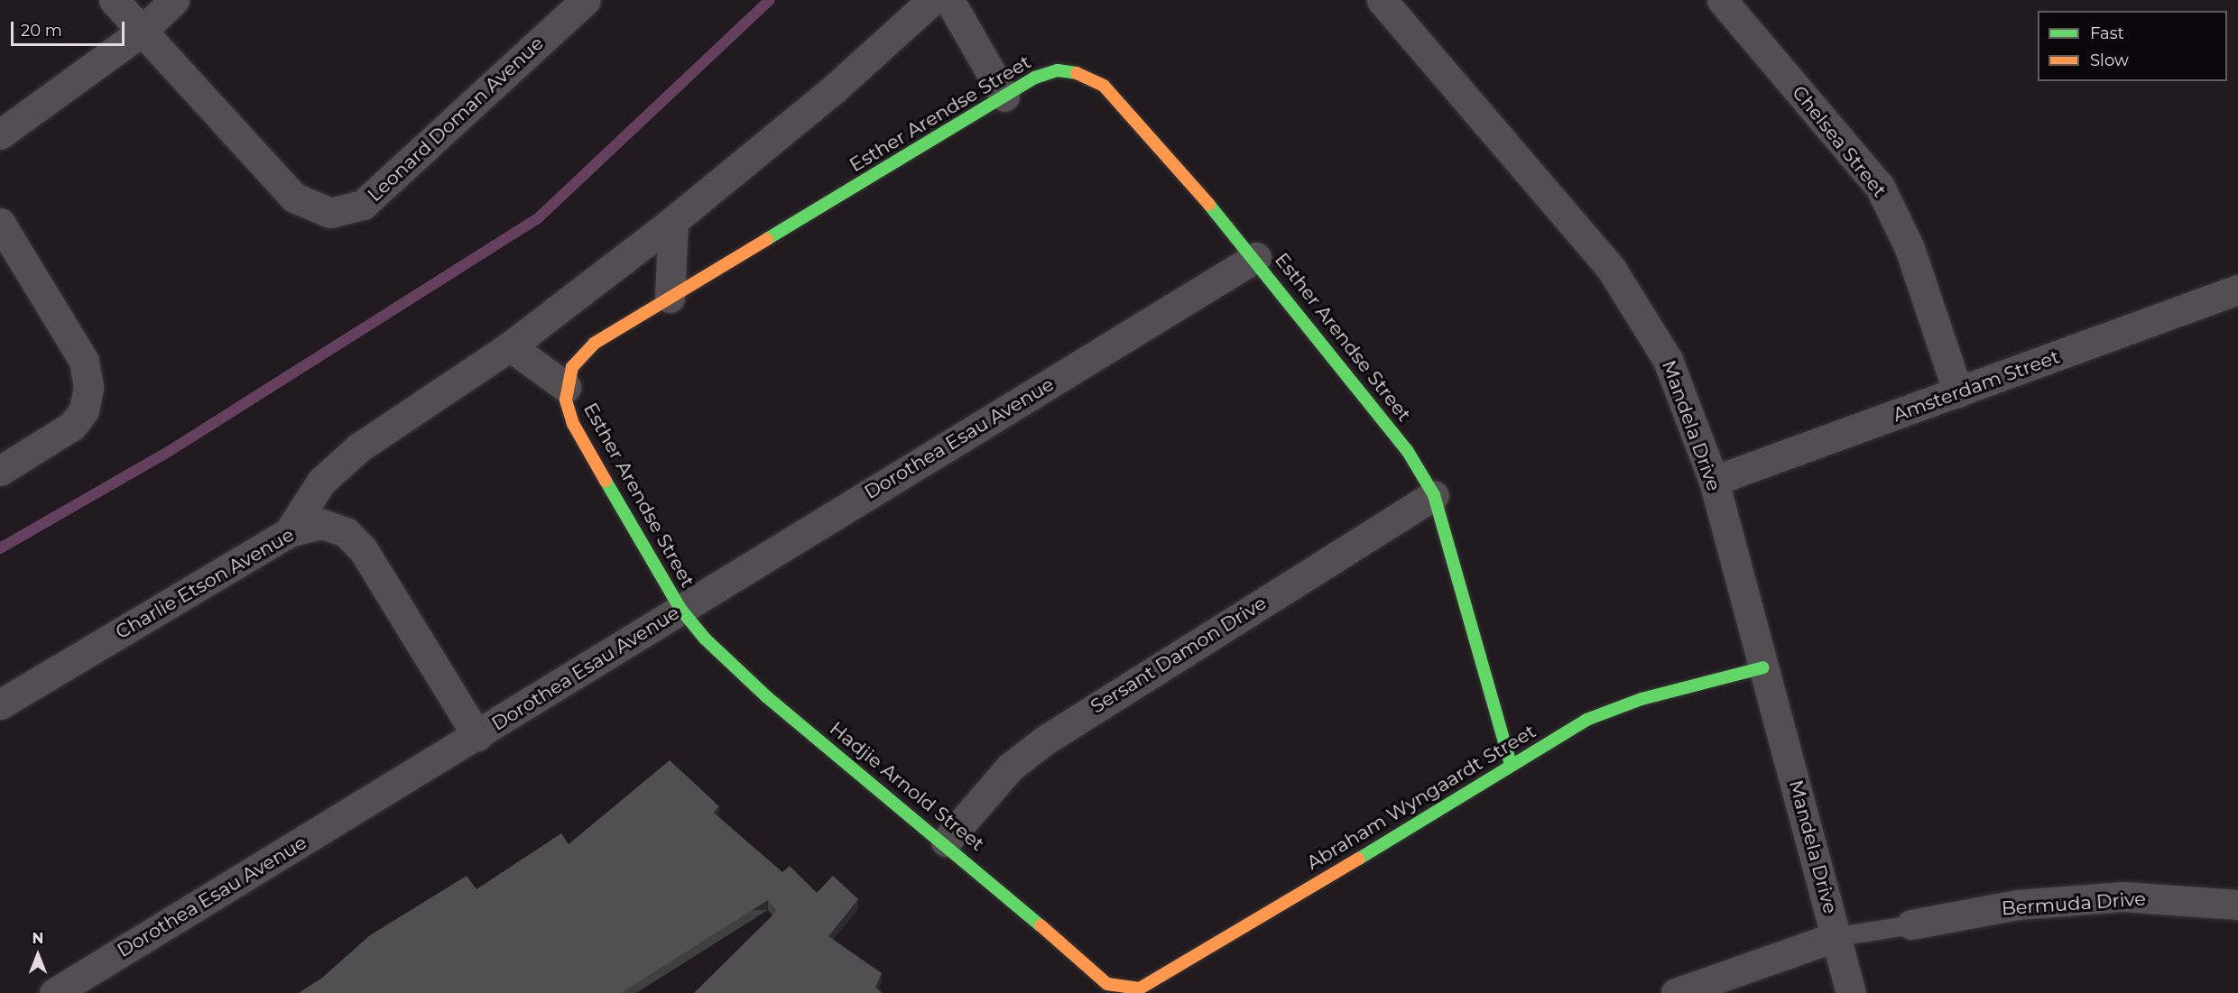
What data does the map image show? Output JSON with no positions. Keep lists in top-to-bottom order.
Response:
{
  "streets": {
    "street": [
      "Esther Arendse Street",
      "Leonard Doman Avenue",
      "Chelsea Street",
      "Amsterdam Street",
      "Mandela Drive",
      "Dorothea Esau Avenue",
      "Charlie Etson Avenue",
      "Sersant Damon Drive",
      "Hadjie Arnold Street",
      "Abraham Wyngaardt Street",
      "Bermuda Drive"
    ]
  },
  "crossings": [
    ["Esther Arendse Street", "Dorothea Esau Avenue"],
    ["Esther Arendse Street", "Sersant Damon Drive"],
    ["Esther Arendse Street", "Hadjie Arnold Street"],
    ["Esther Arendse Street", "Abraham Wyngaardt Street"],
    ["Chelsea Street", "Amsterdam Street"],
    ["Amsterdam Street", "Mandela Drive"],
    ["Mandela Drive", "Abraham Wyngaardt Street"],
    ["Dorothea Esau Avenue", "Charlie Etson Avenue"],
    ["Dorothea Esau Avenue", "Hadjie Arnold Street"],
    ["Sersant Damon Drive", "Hadjie Arnold Street"],
    ["Hadjie Arnold Street", "Abraham Wyngaardt Street"]
  ],
  "legend": ["Fast", "Slow"],
  "scale_bar": "20 m",
  "north": "top"
}
